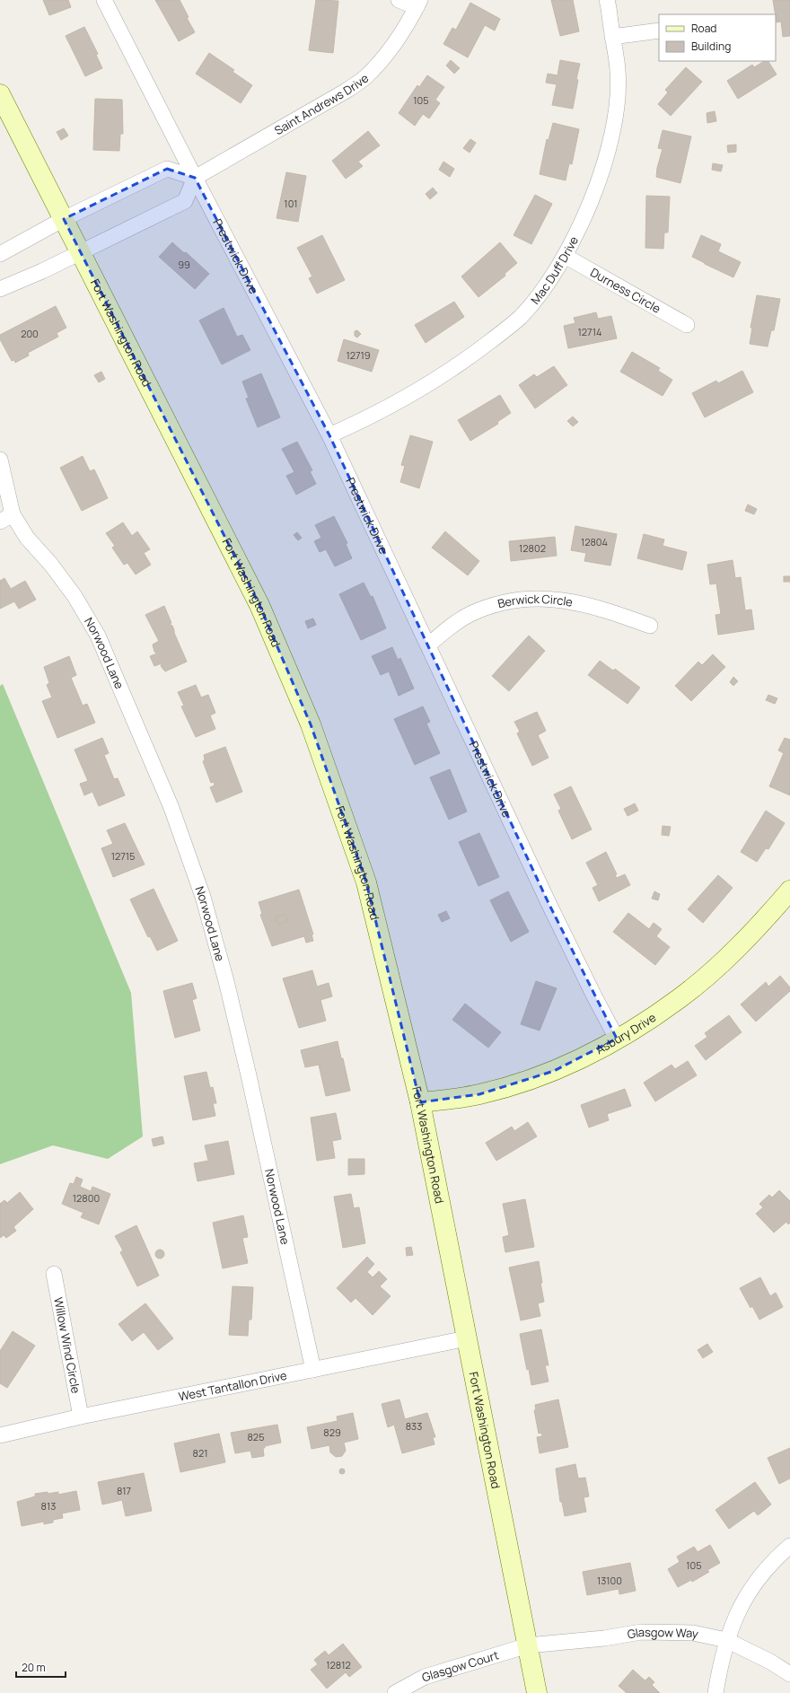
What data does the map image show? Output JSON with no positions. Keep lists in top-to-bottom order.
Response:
{
  "streets": {
    "main road": ["Fort Washington Road", "Asbury Drive"],
    "street": [
      "Saint Andrews Drive",
      "Prestwick Drive",
      "Mac Duff Drive",
      "Durness Circle",
      "Berwick Circle",
      "Norwood Lane",
      "Willow Wind Circle",
      "West Tantallon Drive",
      "Glasgow Way",
      "Glasgow Court"
    ]
  },
  "crossings": [
    ["Saint Andrews Drive", "Prestwick Drive"],
    ["Prestwick Drive", "Mac Duff Drive"],
    ["Prestwick Drive", "Berwick Circle"],
    ["Prestwick Drive", "Asbury Drive"],
    ["Mac Duff Drive", "Durness Circle"],
    ["Fort Washington Road", "Asbury Drive"],
    ["Fort Washington Road", "West Tantallon Drive"],
    ["Fort Washington Road", "Glasgow Way"],
    ["Fort Washington Road", "Glasgow Court"],
    ["Norwood Lane", "West Tantallon Drive"],
    ["Willow Wind Circle", "West Tantallon Drive"],
    ["Glasgow Way", "Glasgow Court"]
  ],
  "house_numbers": [
    "105",
    "101",
    "99",
    "12714",
    "200",
    "12719",
    "12804",
    "12802",
    "12715",
    "12800",
    "833",
    "829",
    "825",
    "821",
    "817",
    "813",
    "105",
    "13100",
    "12812"
  ],
  "legend": ["Road", "Building"],
  "scale_bar": "20 m"
}
